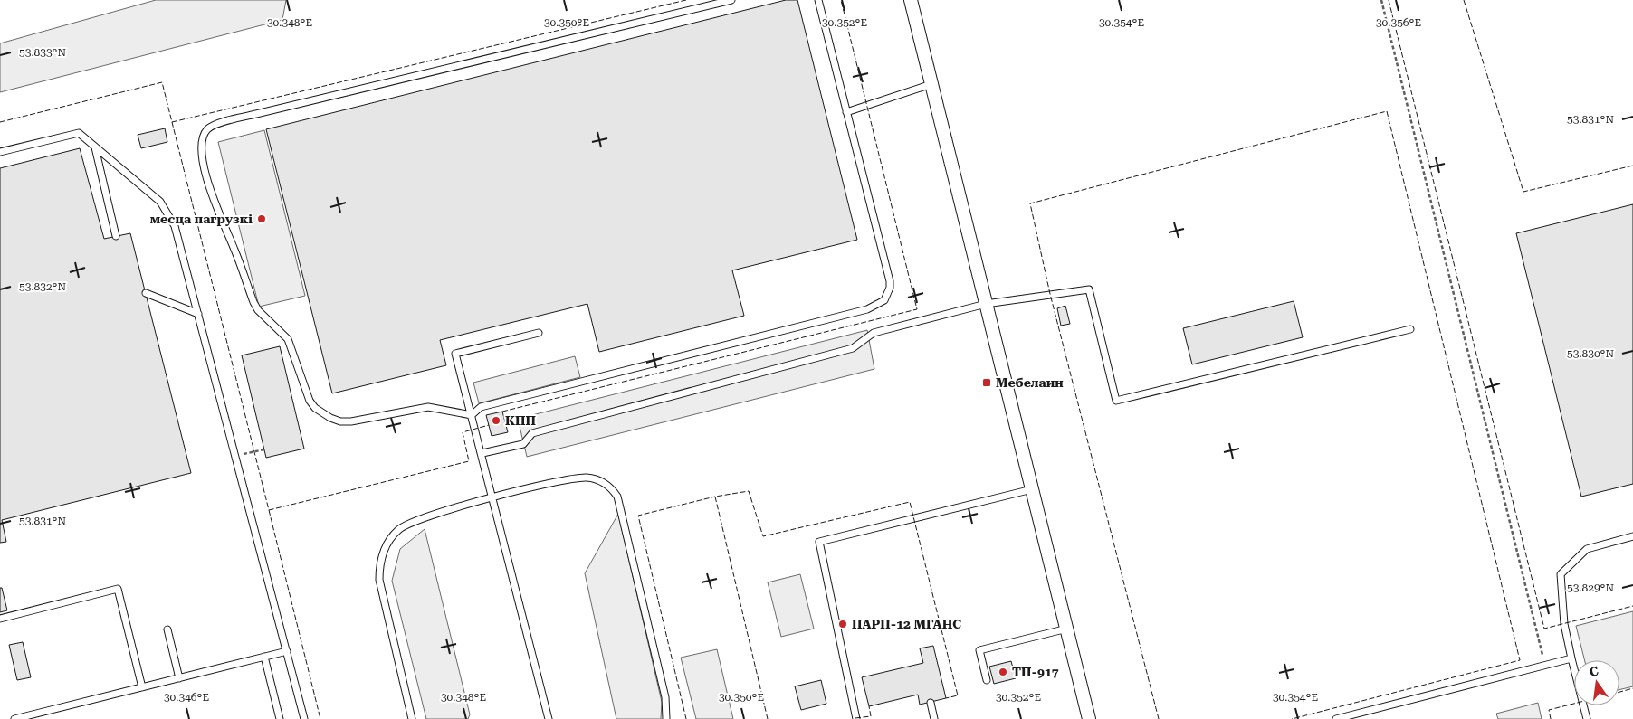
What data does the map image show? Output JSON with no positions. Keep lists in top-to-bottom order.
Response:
{
  "places": {
    "other": [
      "месца пагрузкі",
      "КПП",
      "ПАРП-12 МГАНС",
      "ТП-917"
    ],
    "transit": ["Мебелаин"]
  },
  "north": "top",
  "coordinates": [
    "30.356°E",
    "30.348°E",
    "30.350°E",
    "30.352°E",
    "30.354°E",
    "53.833°N",
    "53.831°N",
    "53.832°N",
    "53.830°N",
    "53.829°N",
    "30.346°E"
  ]
}
